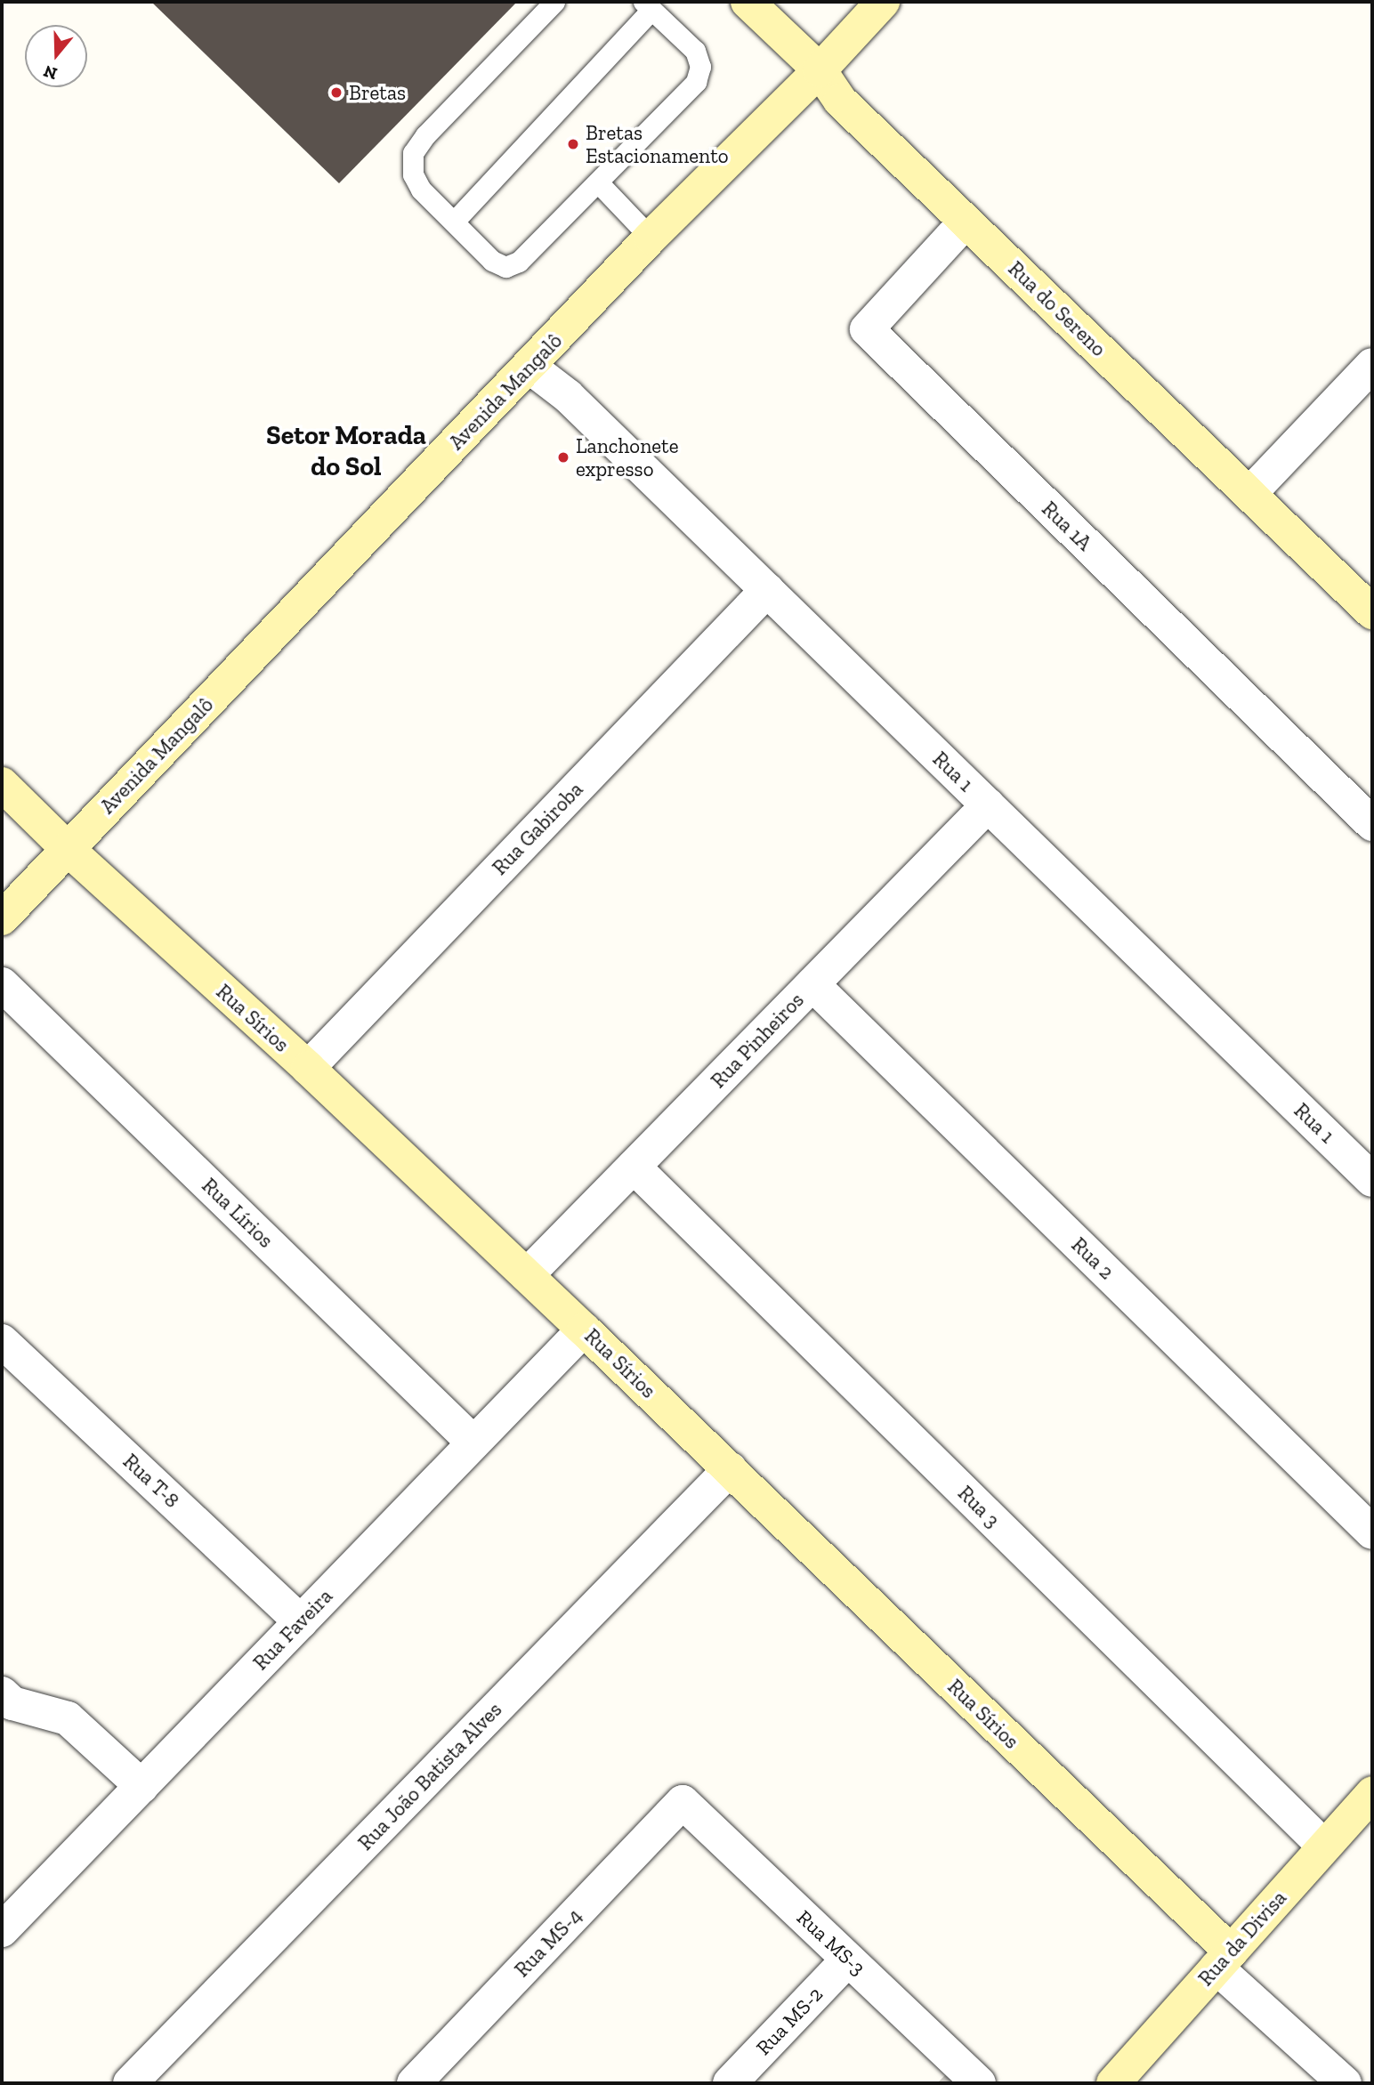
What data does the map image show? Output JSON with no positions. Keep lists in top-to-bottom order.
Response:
{
  "streets": {
    "street": [
      "Rua do Sereno",
      "Avenida Mangalô",
      "Rua 1A",
      "Rua 1",
      "Rua Gabiroba",
      "Rua Sírios",
      "Rua Pinheiros",
      "Rua Lírios",
      "Rua 2",
      "Rua T-8",
      "Rua 3",
      "Rua Faveira",
      "Rua João Batista Alves",
      "Rua da Divisa",
      "Rua MS-4",
      "Rua MS-3",
      "Rua MS-2"
    ]
  },
  "crossings": [
    ["Rua do Sereno", "Avenida Mangalô"],
    ["Rua do Sereno", "Rua 1A"],
    ["Avenida Mangalô", "Rua 1"],
    ["Avenida Mangalô", "Rua Sírios"],
    ["Rua 1", "Rua Gabiroba"],
    ["Rua 1", "Rua Pinheiros"],
    ["Rua Gabiroba", "Rua Sírios"],
    ["Rua Sírios", "Rua Pinheiros"],
    ["Rua Sírios", "Rua Faveira"],
    ["Rua Sírios", "Rua João Batista Alves"],
    ["Rua Sírios", "Rua da Divisa"],
    ["Rua Pinheiros", "Rua 2"],
    ["Rua Pinheiros", "Rua 3"],
    ["Rua Lírios", "Rua Faveira"],
    ["Rua T-8", "Rua Faveira"],
    ["Rua 3", "Rua da Divisa"],
    ["Rua MS-4", "Rua MS-3"],
    ["Rua MS-3", "Rua MS-2"]
  ],
  "districts": ["Setor Morada do Sol"],
  "places": ["Bretas", "Bretas Estacionamento", "Lanchonete expresso"],
  "north": "bottom"
}
